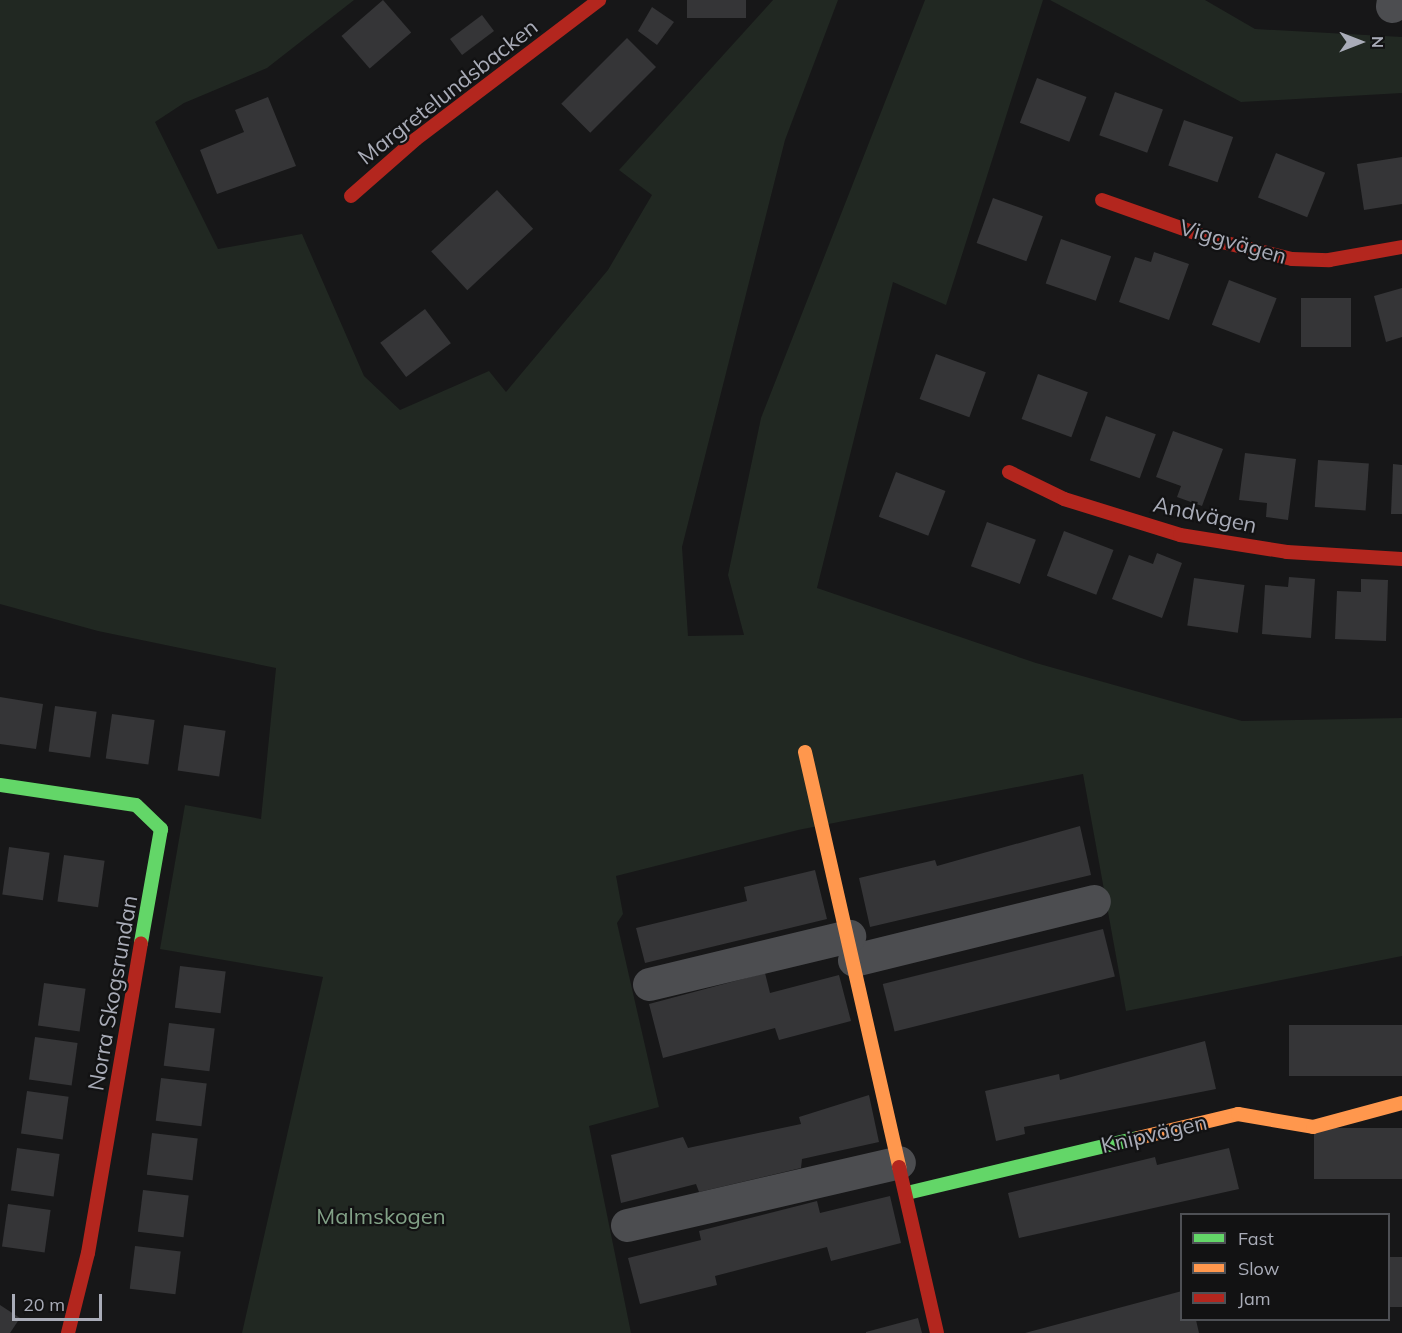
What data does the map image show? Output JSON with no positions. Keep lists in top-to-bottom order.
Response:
{
  "streets": {
    "street": [
      "Margretelundsbacken",
      "Viggvägen",
      "Andvägen",
      "Norra Skogsrundan",
      "Knipvägen"
    ]
  },
  "parks": ["Malmskogen"],
  "legend": ["Fast", "Slow", "Jam"],
  "scale_bar": "20 m",
  "north": "right"
}
